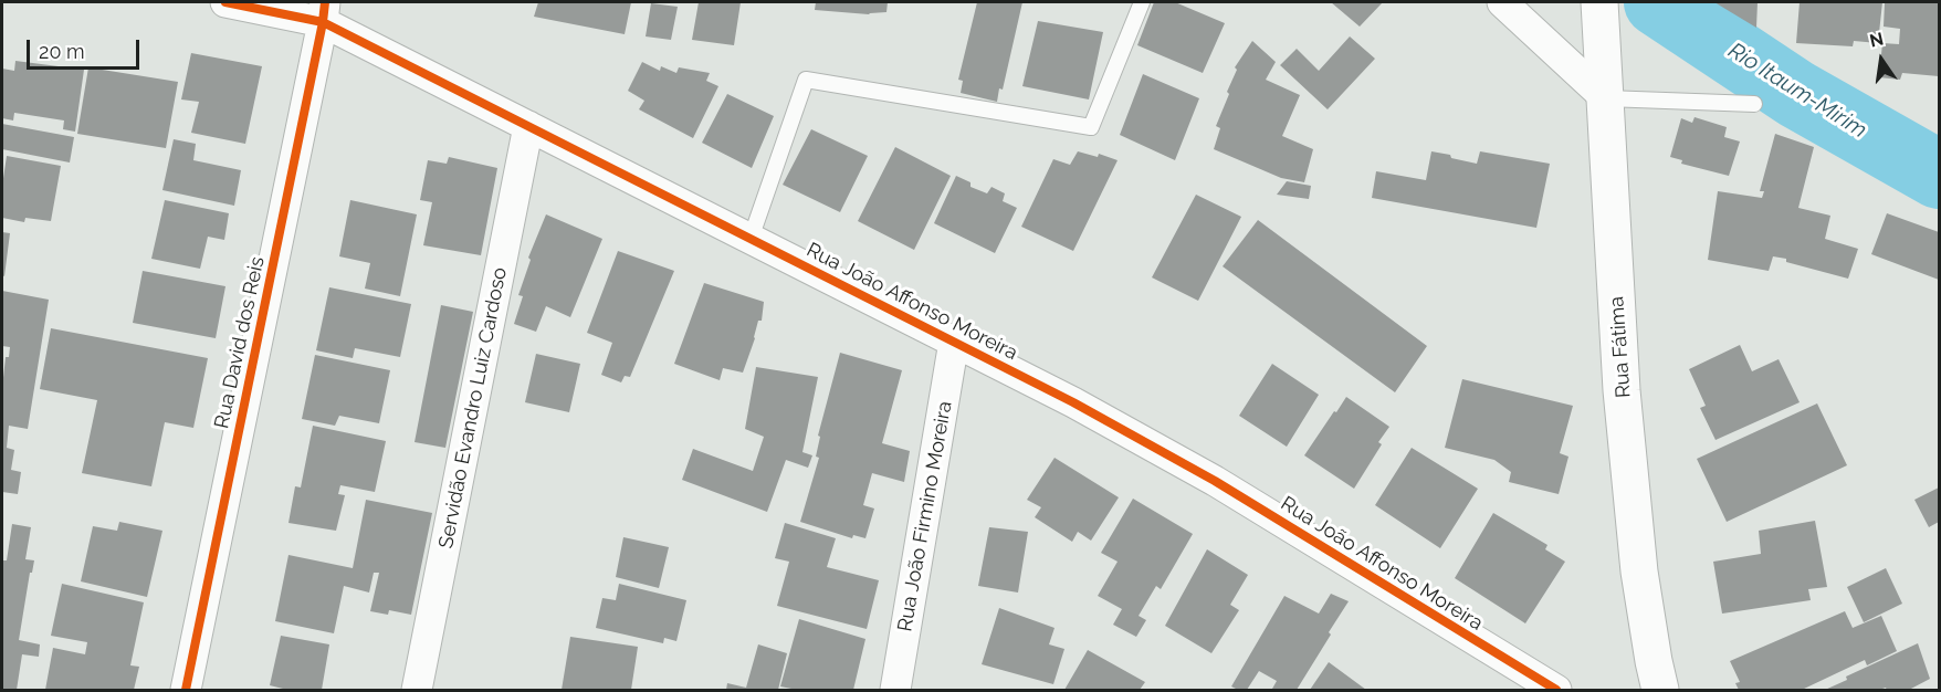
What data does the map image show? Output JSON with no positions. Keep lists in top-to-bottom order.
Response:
{
  "streets": {
    "main road": ["Rua Fátima"],
    "street": [
      "Rua João Affonso Moreira",
      "Rua David dos Reis",
      "Servidão Evandro Luiz Cardoso",
      "Rua João Firmino Moreira"
    ]
  },
  "crossings": [
    ["Rua João Affonso Moreira", "Rua David dos Reis"],
    ["Rua João Affonso Moreira", "Servidão Evandro Luiz Cardoso"],
    ["Rua João Affonso Moreira", "Rua João Firmino Moreira"]
  ],
  "water": ["Rio Itaum-Mirim"],
  "scale_bar": "20 m",
  "north": "top"
}
